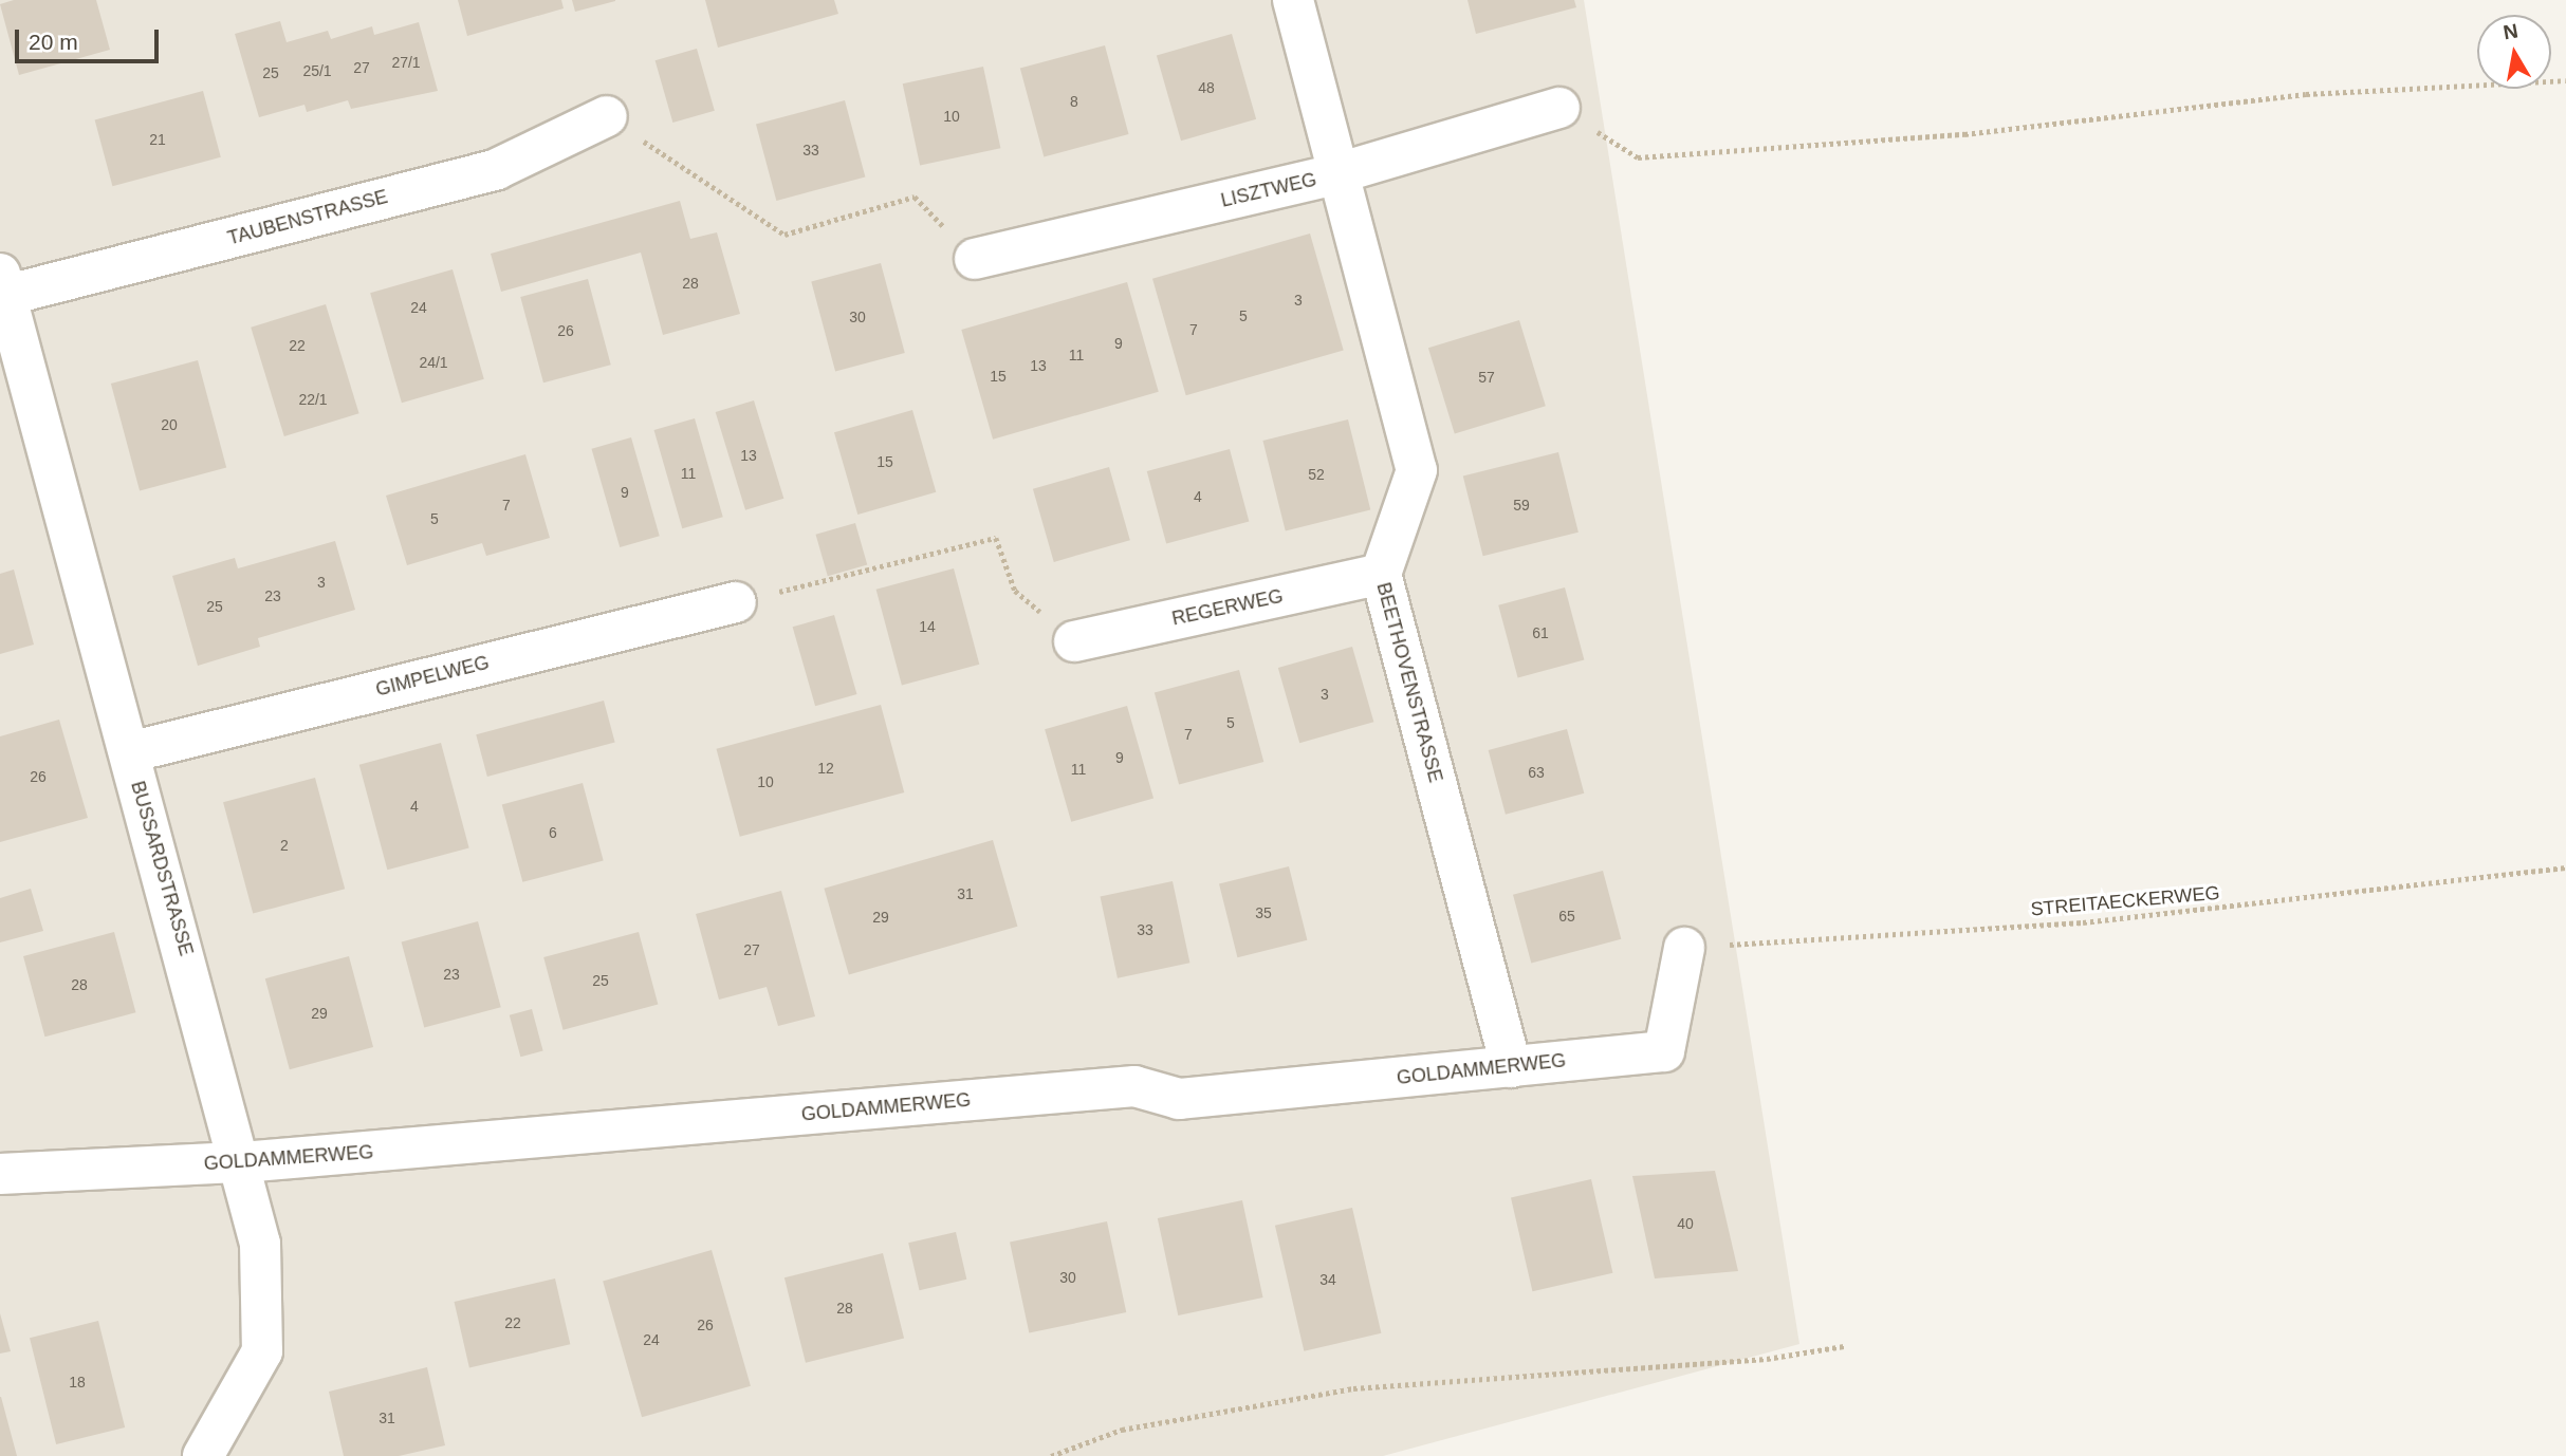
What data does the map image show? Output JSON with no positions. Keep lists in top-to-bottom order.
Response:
{
  "streets": {
    "street": [
      "LISZTWEG",
      "TAUBENSTRASSE",
      "REGERWEG",
      "GIMPELWEG",
      "BEETHOVENSTRASSE",
      "BUSSARDSTRASSE",
      "GOLDAMMERWEG"
    ],
    "path": ["STREITAECKERWEG"]
  },
  "crossings": [
    ["LISZTWEG", "BEETHOVENSTRASSE"],
    ["TAUBENSTRASSE", "BUSSARDSTRASSE"],
    ["REGERWEG", "BEETHOVENSTRASSE"],
    ["GIMPELWEG", "BUSSARDSTRASSE"],
    ["BEETHOVENSTRASSE", "GOLDAMMERWEG"],
    ["BUSSARDSTRASSE", "GOLDAMMERWEG"],
    ["STREITAECKERWEG", "GOLDAMMERWEG"]
  ],
  "house_numbers": [
    "27/1",
    "27",
    "25/1",
    "25",
    "48",
    "8",
    "10",
    "21",
    "33",
    "28",
    "3",
    "24",
    "5",
    "30",
    "7",
    "26",
    "9",
    "22",
    "11",
    "24/1",
    "13",
    "15",
    "57",
    "22/1",
    "20",
    "13",
    "15",
    "11",
    "52",
    "9",
    "4",
    "7",
    "59",
    "5",
    "3",
    "23",
    "25",
    "14",
    "61",
    "3",
    "5",
    "7",
    "9",
    "12",
    "11",
    "63",
    "26",
    "10",
    "4",
    "6",
    "2",
    "31",
    "35",
    "65",
    "29",
    "33",
    "27",
    "23",
    "25",
    "28",
    "29",
    "40",
    "30",
    "34",
    "28",
    "22",
    "26",
    "24",
    "18",
    "31"
  ],
  "scale_bar": "20 m",
  "north": "top"
}
